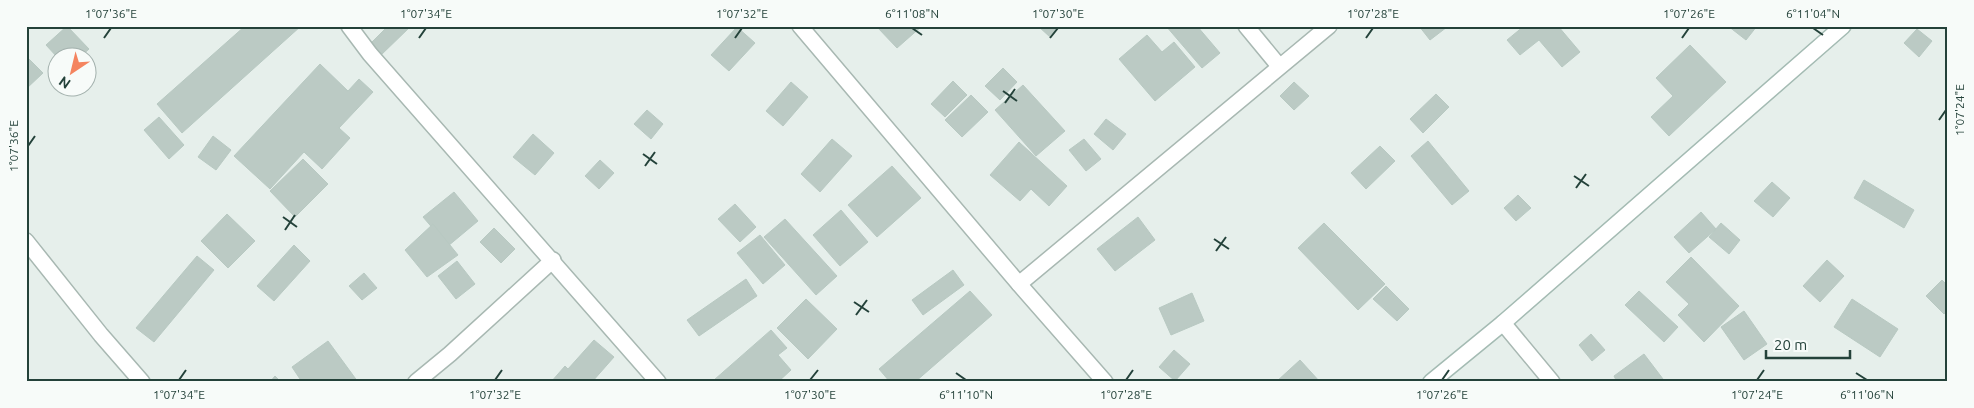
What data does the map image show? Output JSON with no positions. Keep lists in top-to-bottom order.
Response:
{
  "scale_bar": "20 m",
  "north": "bottom left",
  "coordinates": [
    "1°07'36\"E",
    "1°07'34\"E",
    "1°07'32\"E",
    "6°11'08\"N",
    "1°07'30\"E",
    "1°07'28\"E",
    "1°07'26\"E",
    "6°11'04\"N",
    "1°07'24\"E",
    "6°11'10\"N",
    "6°11'06\"N"
  ]
}
